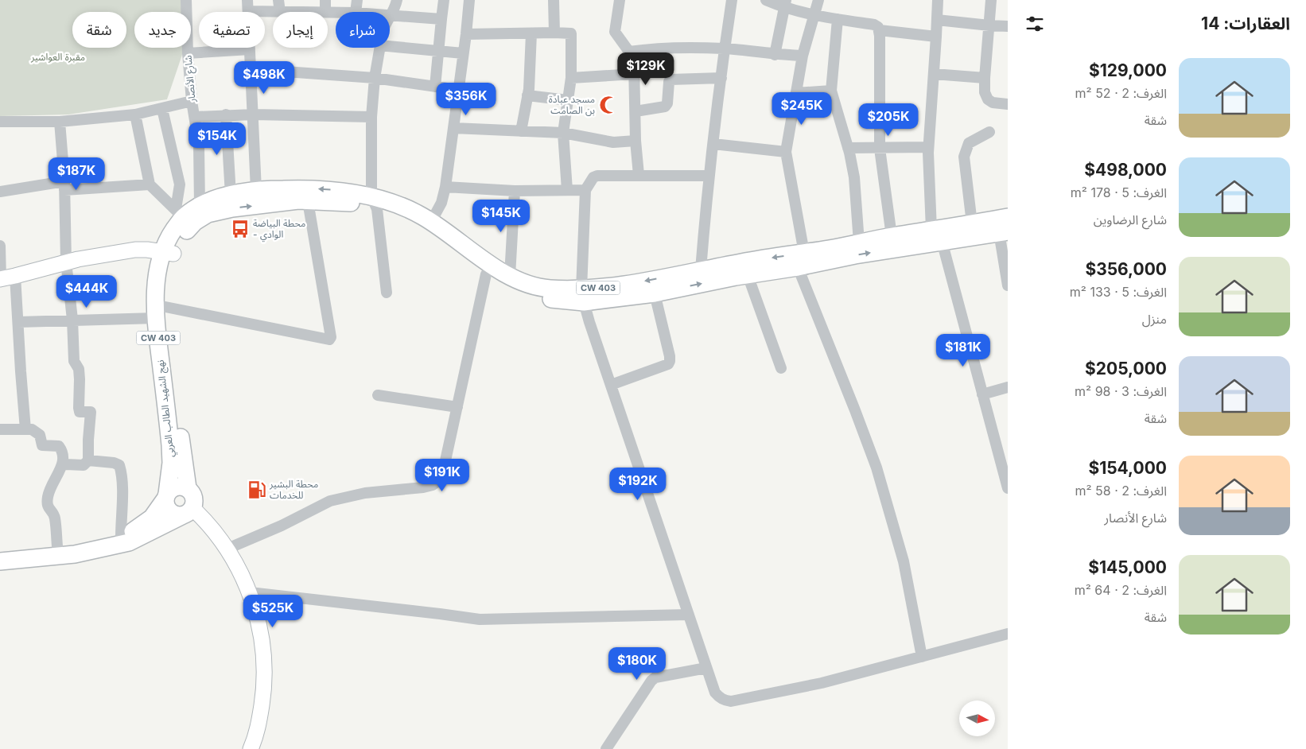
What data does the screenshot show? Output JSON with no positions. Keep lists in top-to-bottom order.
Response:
{
  "streets": {
    "main road": ["CW 403", "نهج الشهيد الطالب العربي"],
    "street": ["شارع الأنصار"]
  },
  "crossings": [
    ["شارع الأنصار", "CW 403"],
    ["شارع الأنصار", "نهج الشهيد الطالب العربي"],
    ["CW 403", "نهج الشهيد الطالب العربي"]
  ],
  "parks": ["مقبرة العواشير"],
  "places": {
    "mosque": ["مسجد عبادة بن الصامت"],
    "bus stop": ["محطة البياضة - الوادي"],
    "fuel station": ["محطة البشير للخدمات"]
  },
  "north": "right",
  "page": {
    "heading": "العقارات: 14",
    "chip": [
      "شراء",
      "إيجار",
      "تصفية",
      "جديد",
      "شقة"
    ],
    "list": [
      {
        "name": "$129,000",
        "note": "الغرف: 2 · 52 m² · شقة"
      },
      {
        "name": "$498,000",
        "note": "الغرف: 5 · 178 m² · شارع الرضاوين"
      },
      {
        "name": "$356,000",
        "note": "الغرف: 5 · 133 m² · منزل"
      },
      {
        "name": "$205,000",
        "note": "الغرف: 3 · 98 m² · شقة"
      },
      {
        "name": "$154,000",
        "note": "الغرف: 2 · 58 m² · شارع الأنصار"
      },
      {
        "name": "$145,000",
        "note": "الغرف: 2 · 64 m² · شقة"
      }
    ],
    "price": [
      "$129K",
      "$498K",
      "$356K",
      "$245K",
      "$205K",
      "$154K",
      "$187K",
      "$145K",
      "$444K",
      "$181K",
      "$191K",
      "$192K",
      "$525K",
      "$180K"
    ]
  }
}
